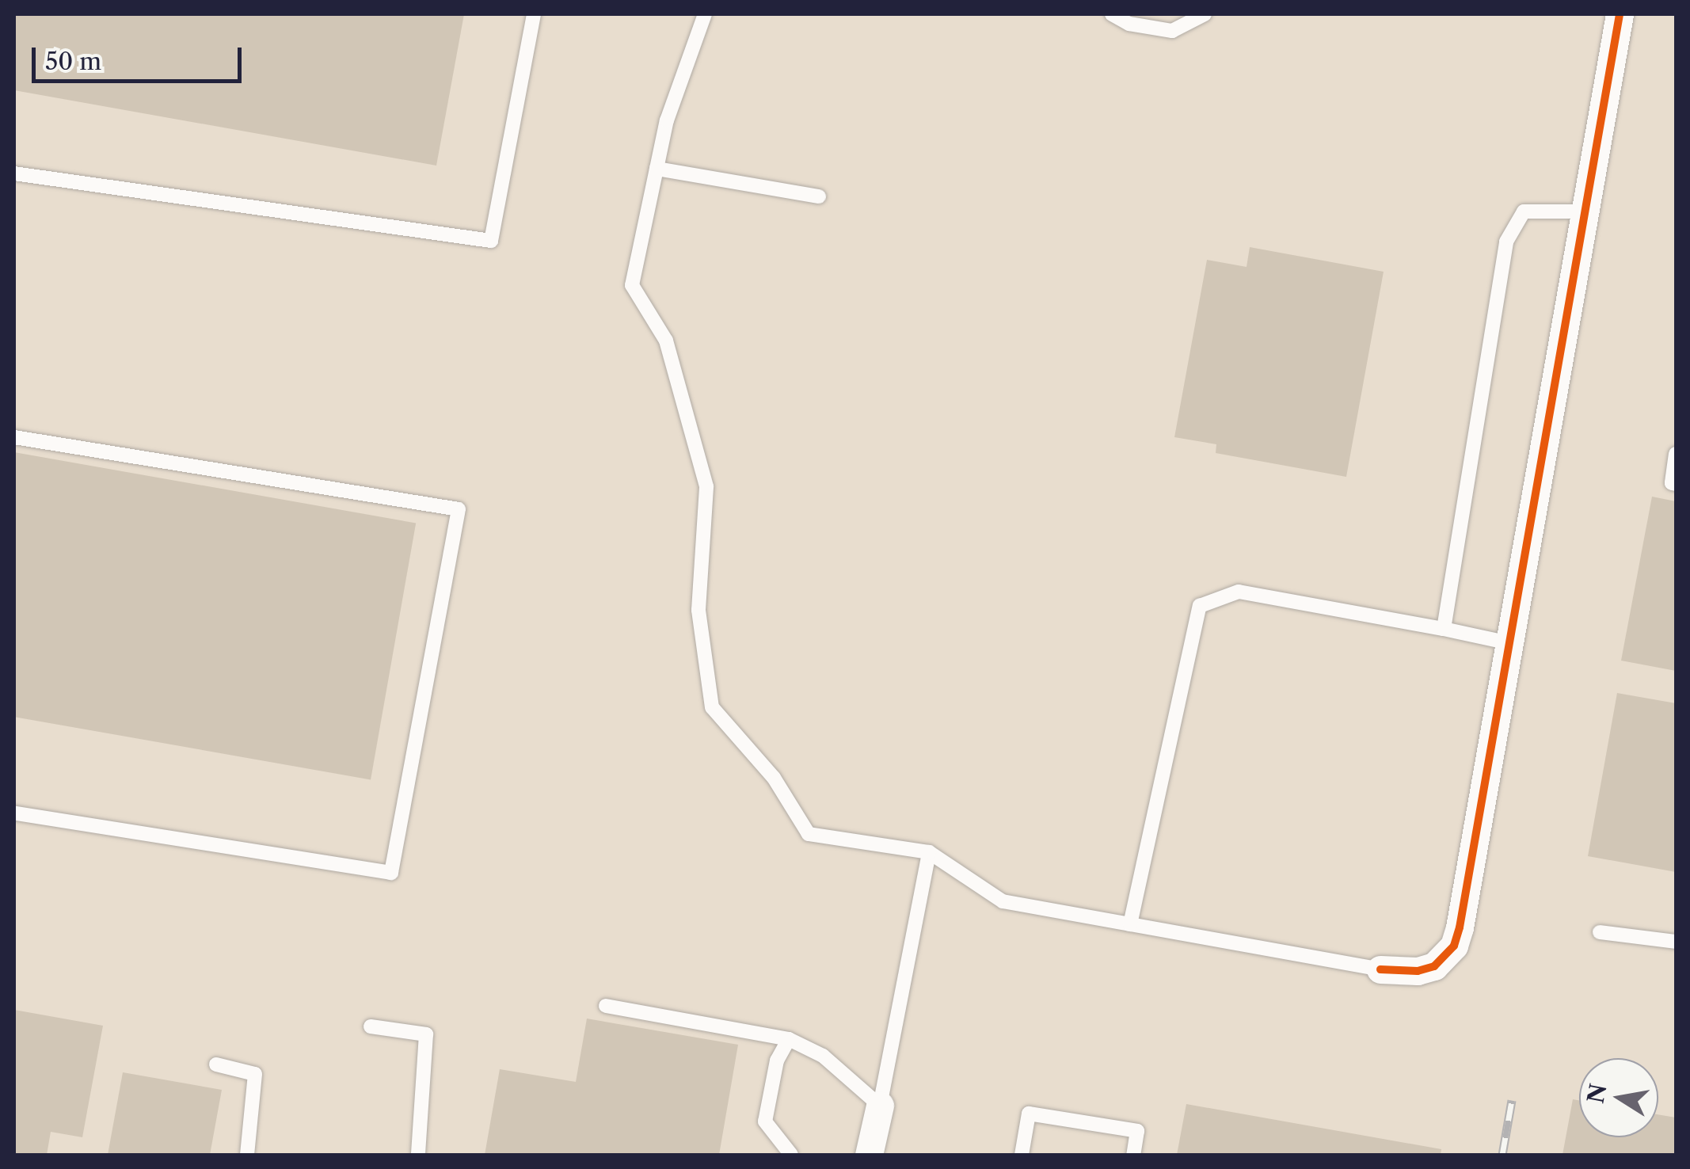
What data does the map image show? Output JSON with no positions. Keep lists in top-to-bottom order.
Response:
{
  "scale_bar": "50 m",
  "north": "left"
}
